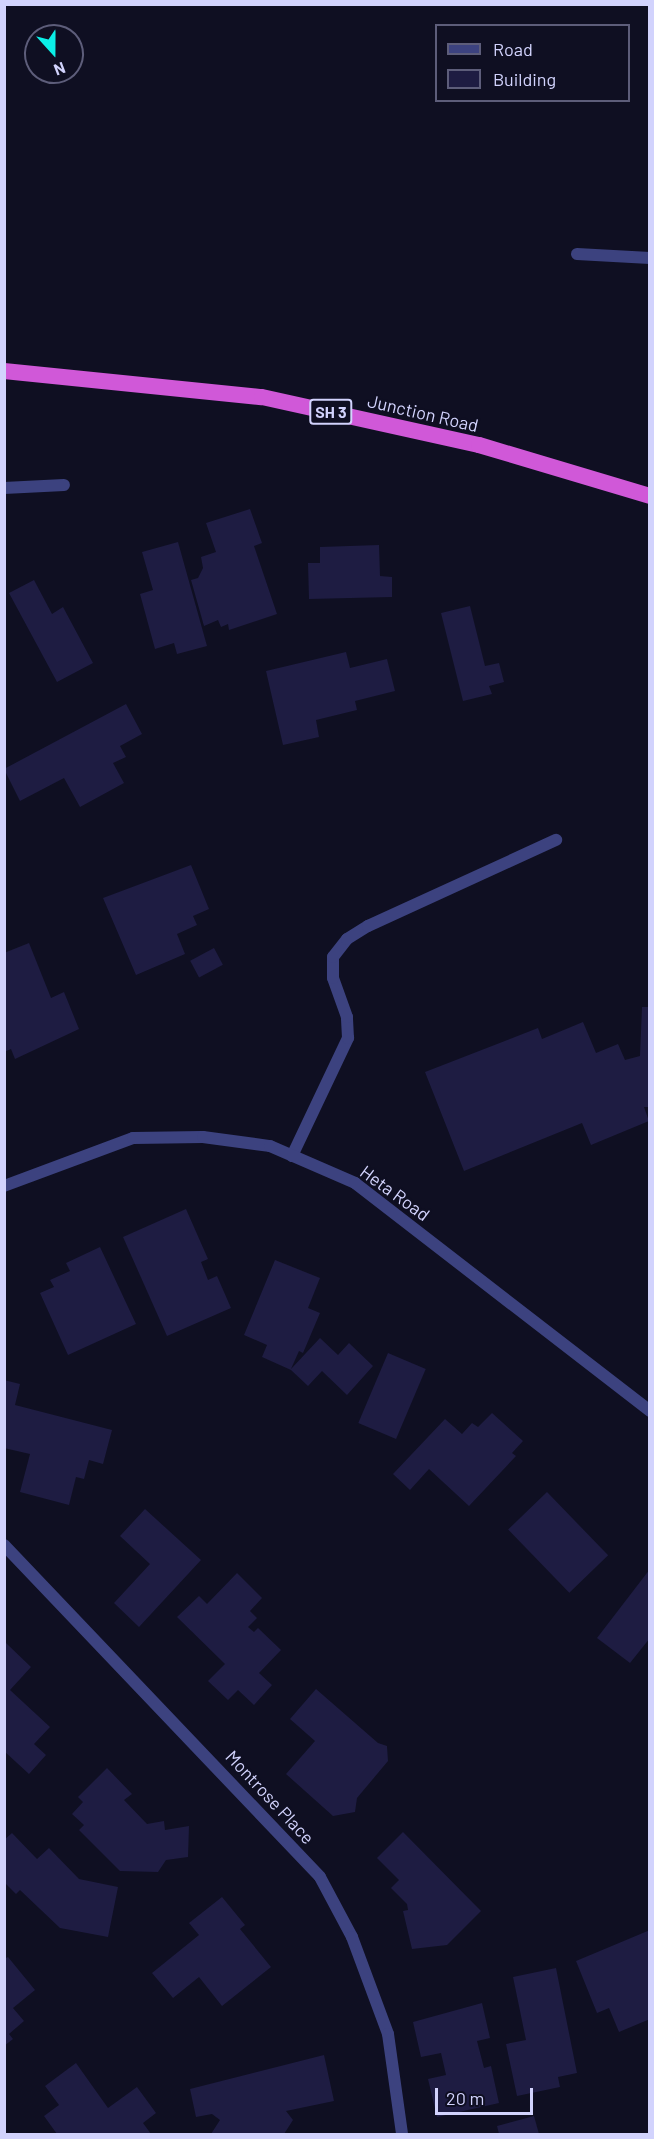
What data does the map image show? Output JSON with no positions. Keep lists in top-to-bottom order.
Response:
{
  "streets": {
    "highway": ["SH 3", "Junction Road"],
    "street": ["Heta Road", "Montrose Place"]
  },
  "legend": ["Road", "Building"],
  "scale_bar": "20 m",
  "north": "bottom"
}
